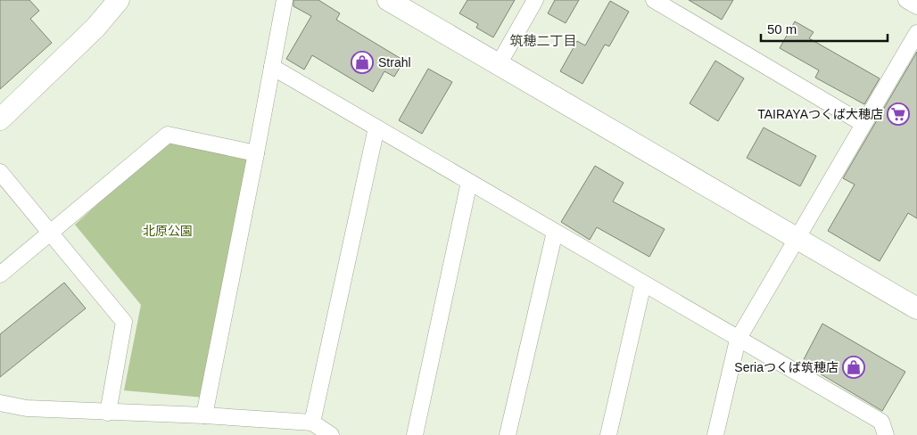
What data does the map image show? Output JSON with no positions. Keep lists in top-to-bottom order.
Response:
{
  "districts": ["筑穂二丁目"],
  "parks": ["北原公園"],
  "places": {
    "shop": ["Strahl", "Seriaつくば筑穂店"],
    "supermarket": ["TAIRAYAつくば大穂店"]
  },
  "scale_bar": "50 m"
}
